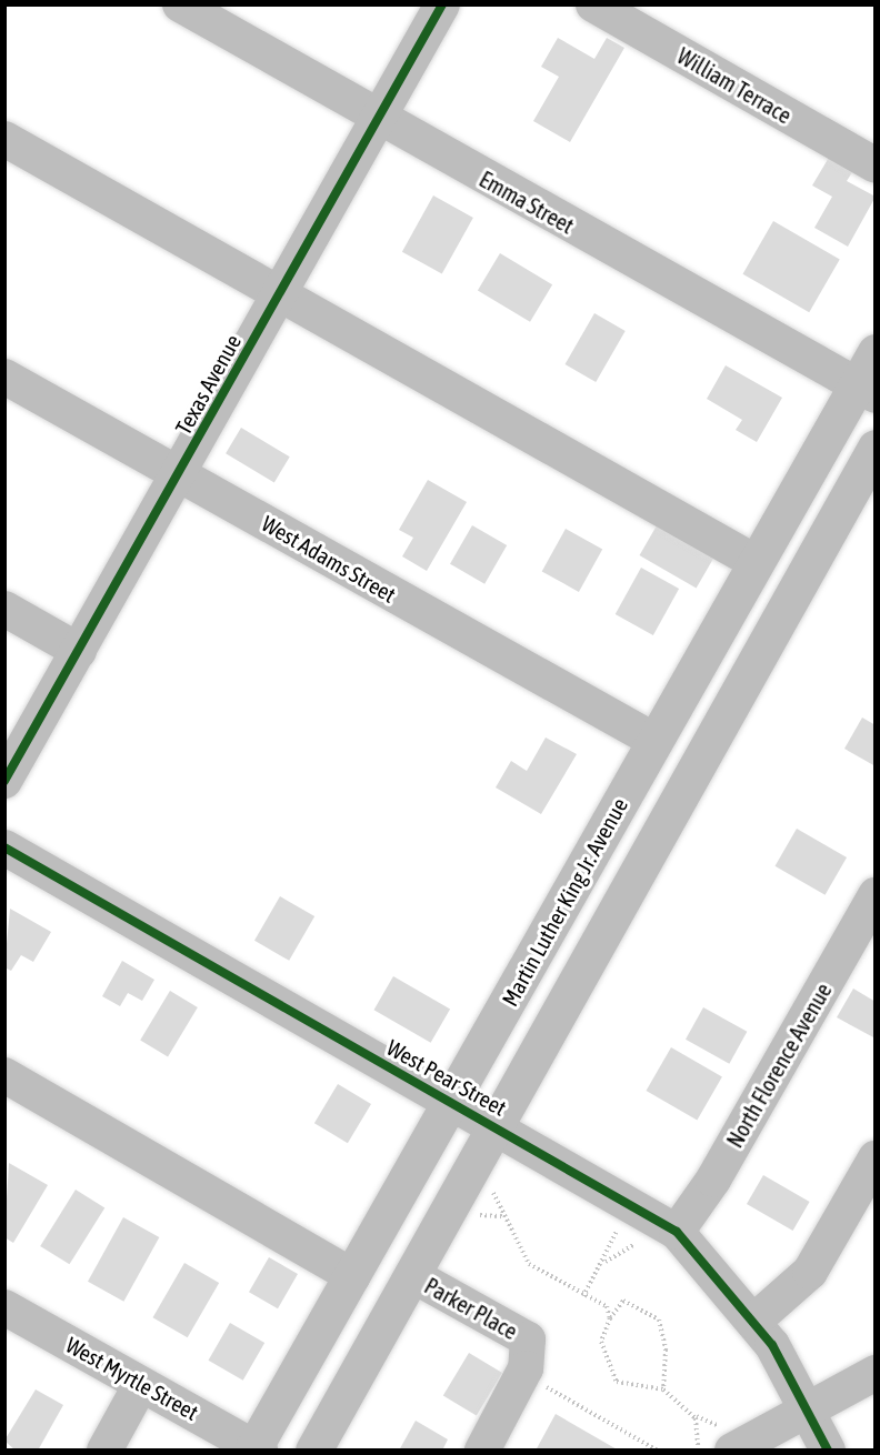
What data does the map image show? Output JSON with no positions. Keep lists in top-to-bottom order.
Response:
{
  "streets": {
    "main road": ["Martin Luther King Jr. Avenue"],
    "street": [
      "William Terrace",
      "Emma Street",
      "Texas Avenue",
      "West Adams Street",
      "North Florence Avenue",
      "West Pear Street",
      "Parker Place",
      "West Myrtle Street"
    ]
  },
  "crossings": [
    ["Emma Street", "Texas Avenue"],
    ["Emma Street", "Martin Luther King Jr. Avenue"],
    ["Texas Avenue", "West Adams Street"],
    ["West Adams Street", "Martin Luther King Jr. Avenue"],
    ["Martin Luther King Jr. Avenue", "West Pear Street"],
    ["Martin Luther King Jr. Avenue", "West Myrtle Street"],
    ["North Florence Avenue", "West Pear Street"]
  ]
}
